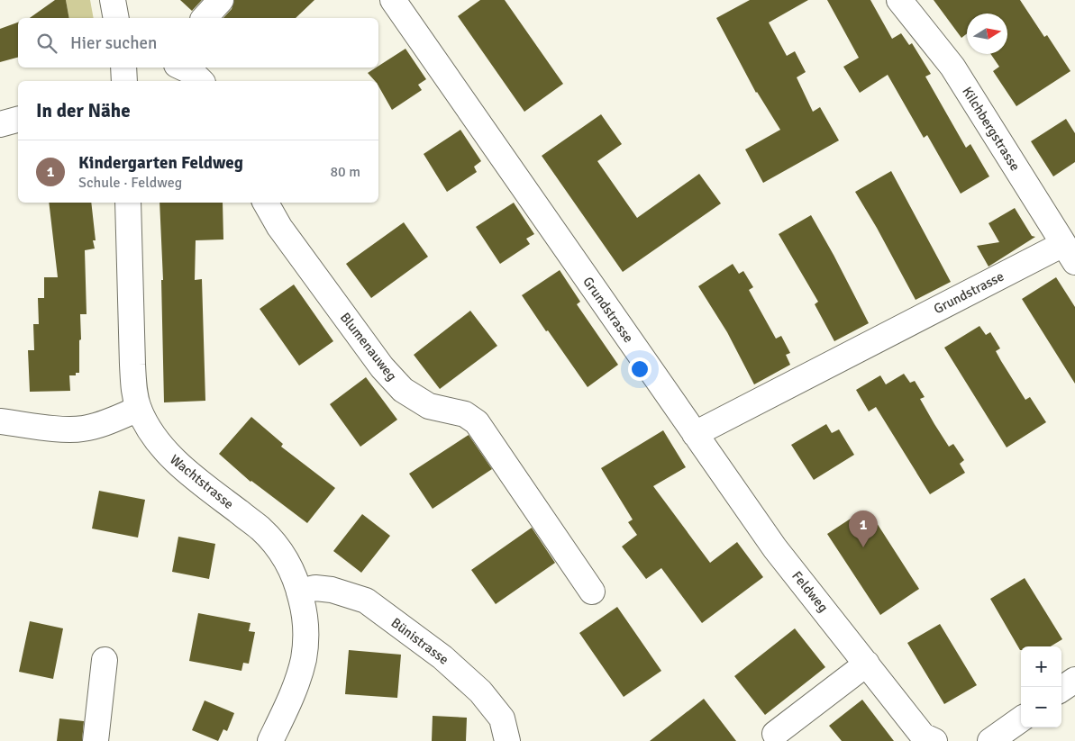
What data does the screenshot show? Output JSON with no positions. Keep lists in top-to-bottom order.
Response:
{
  "streets": {
    "street": [
      "Kilchbergstrasse",
      "Grundstrasse",
      "Blumenauweg",
      "Wachtstrasse",
      "Feldweg",
      "Bünistrasse"
    ]
  },
  "crossings": [
    ["Kilchbergstrasse", "Grundstrasse"],
    ["Grundstrasse", "Feldweg"],
    ["Wachtstrasse", "Bünistrasse"]
  ],
  "north": "right",
  "page": {
    "search": "Hier suchen",
    "heading": "In der Nähe",
    "list": [
      {
        "mark": "1",
        "name": "Kindergarten Feldweg",
        "note": "Schule · Feldweg",
        "value": "80 m"
      }
    ],
    "pins": "1",
    "map_buttons": ["+", "−"]
  }
}
